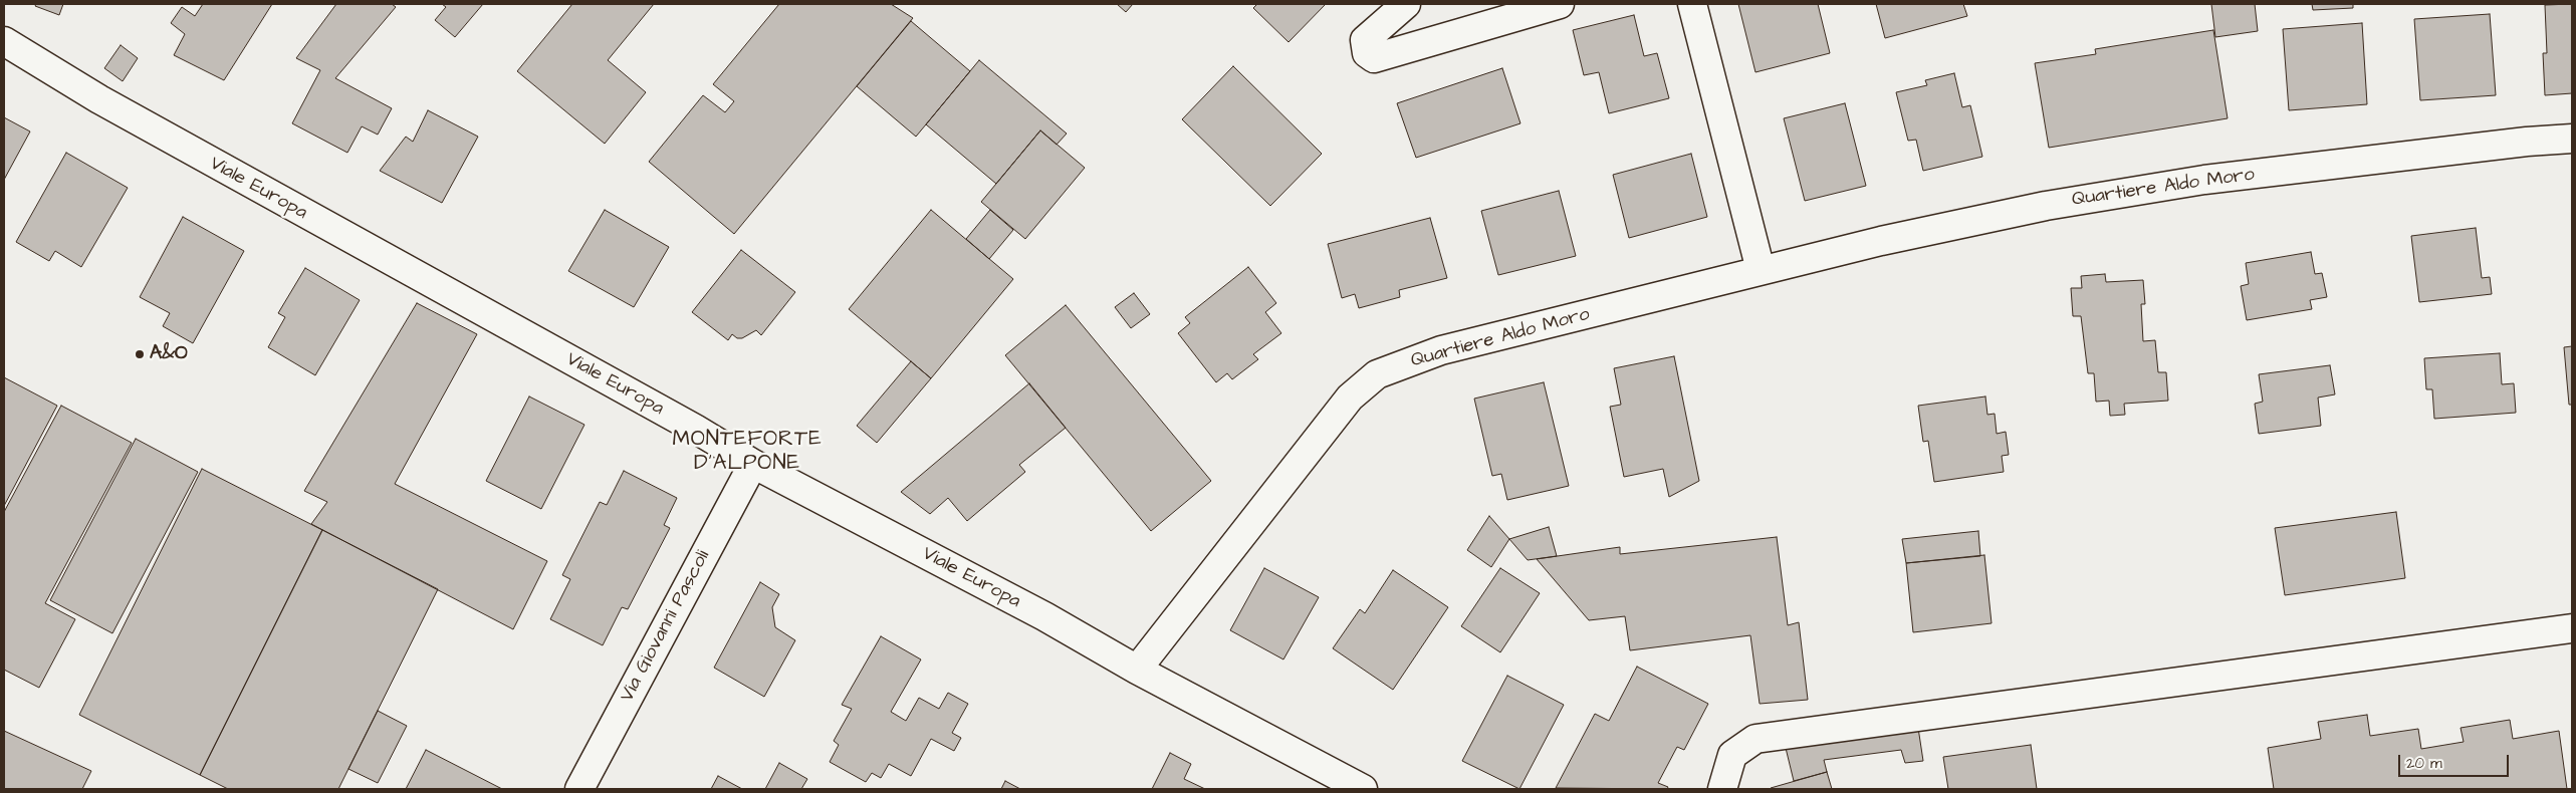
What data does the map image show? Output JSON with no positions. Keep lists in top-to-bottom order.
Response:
{
  "streets": {
    "street": ["Quartiere Aldo Moro", "Viale Europa", "Via Giovanni Pascoli"]
  },
  "crossings": [
    ["Quartiere Aldo Moro", "Viale Europa"],
    ["Viale Europa", "Via Giovanni Pascoli"]
  ],
  "districts": ["MONTEFORTE D'ALPONE"],
  "places": ["A&O"],
  "scale_bar": "20 m"
}
